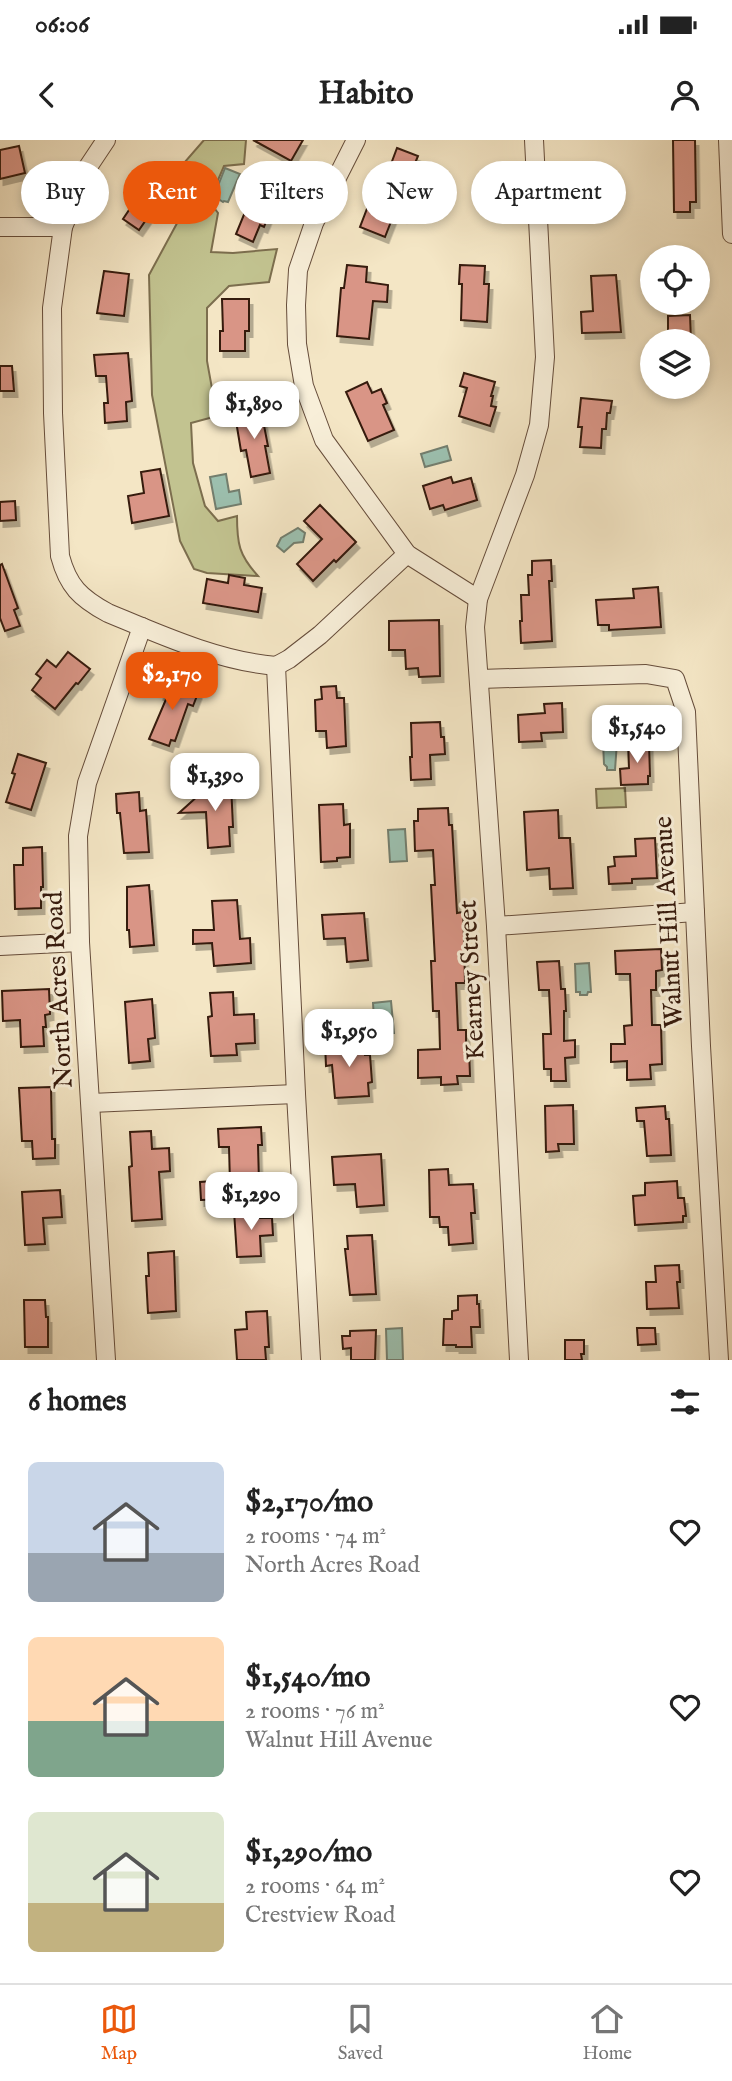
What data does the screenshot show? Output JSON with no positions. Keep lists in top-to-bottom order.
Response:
{
  "streets": {
    "street": ["Walnut Hill Avenue", "Kearney Street", "North Acres Road"]
  },
  "crossings": [
    ["Walnut Hill Avenue", "Kearney Street"]
  ],
  "page": {
    "status": "06:06",
    "header": "Habito",
    "chip": [
      "Buy",
      "Rent",
      "Filters",
      "New",
      "Apartment"
    ],
    "price": [
      "$1,890",
      "$2,170",
      "$1,540",
      "$1,390",
      "$1,950",
      "$1,290"
    ],
    "heading": "6 homes",
    "list": [
      {
        "name": "$2,170/mo",
        "note": "2 rooms · 74 m² · North Acres Road"
      },
      {
        "name": "$1,540/mo",
        "note": "2 rooms · 76 m² · Walnut Hill Avenue"
      },
      {
        "name": "$1,290/mo",
        "note": "2 rooms · 64 m² · Crestview Road"
      }
    ],
    "tabs": ["Map", "Saved", "Home"]
  }
}
